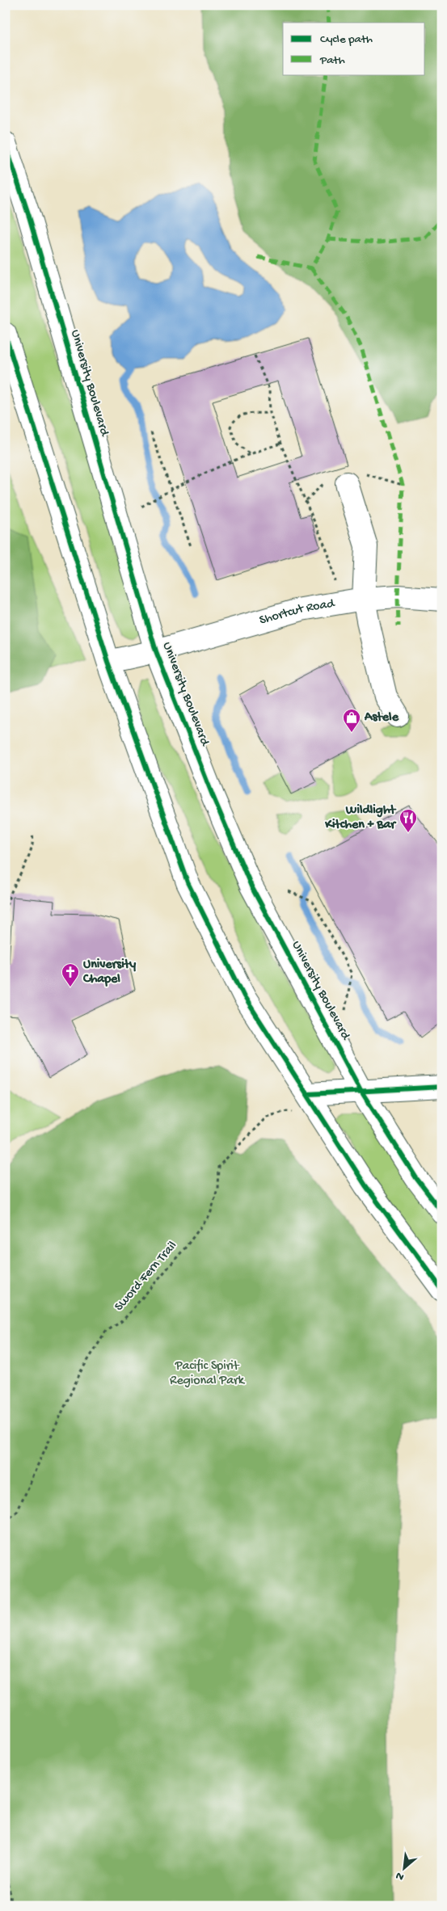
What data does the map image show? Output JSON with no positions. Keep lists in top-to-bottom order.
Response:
{
  "streets": {
    "main road": ["University Boulevard", "Shortcut Road"],
    "path": ["Sword Fern Trail"]
  },
  "crossings": [
    ["University Boulevard", "Shortcut Road"]
  ],
  "parks": ["Pacific Spirit Regional Park"],
  "places": {
    "shop": ["Astele"],
    "restaurant": ["Wildlight Kitchen + Bar"],
    "church": ["University Chapel"]
  },
  "legend": ["Cycle path", "Path"],
  "north": "bottom left"
}
